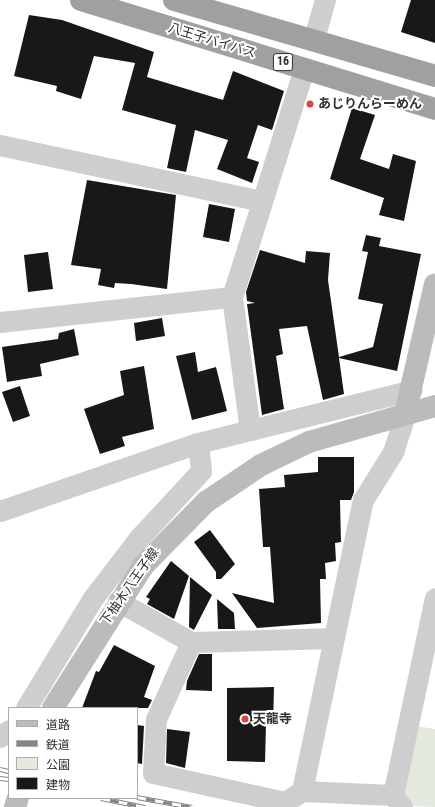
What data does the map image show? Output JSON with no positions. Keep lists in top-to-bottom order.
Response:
{
  "streets": {
    "highway": ["八王子バイパス", "16"],
    "main road": ["下柚木八王子線"]
  },
  "places": ["あじりんらーめん", "天龍寺"],
  "legend": [
    "道路",
    "鉄道",
    "公園",
    "建物"
  ]
}
